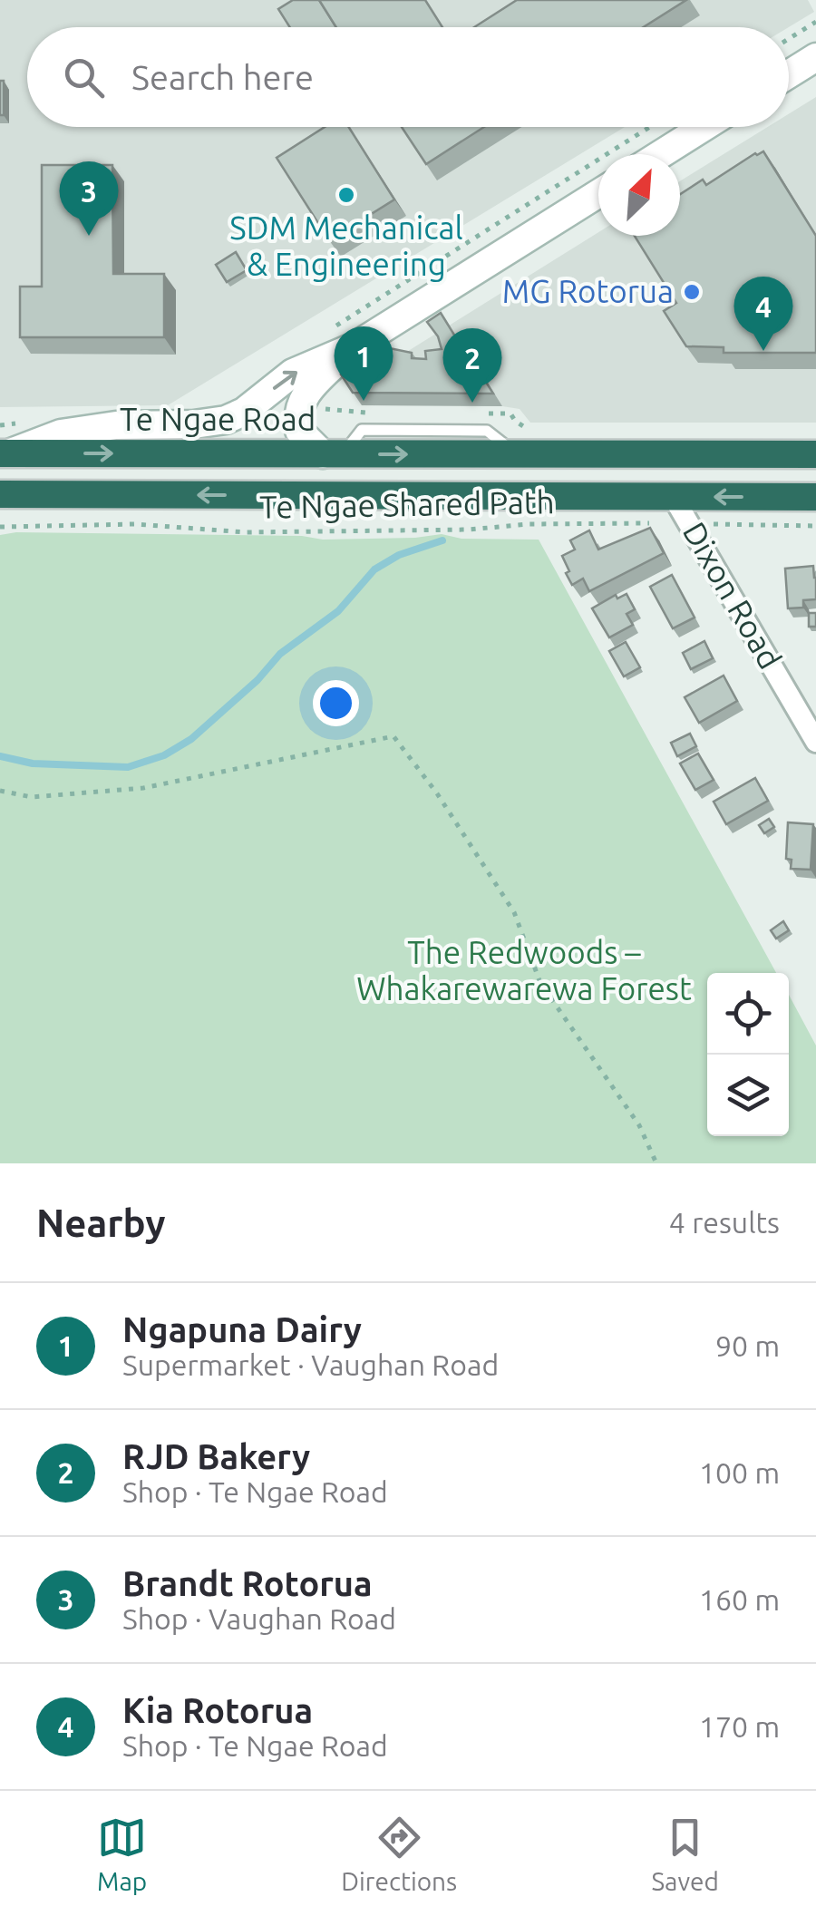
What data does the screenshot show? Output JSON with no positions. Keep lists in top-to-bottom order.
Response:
{
  "streets": {
    "highway": ["Te Ngae Road"],
    "street": ["Dixon Road"],
    "path": ["Te Ngae Shared Path"]
  },
  "crossings": [
    ["Te Ngae Shared Path", "Dixon Road"]
  ],
  "parks": ["The Redwoods – Whakarewarewa Forest"],
  "places": ["SDM Mechanical & Engineering", "MG Rotorua"],
  "north": "top right",
  "page": {
    "search": "Search here",
    "pins": [
      "3",
      "4",
      "1",
      "2"
    ],
    "heading": ["Nearby", "4 results"],
    "list": [
      {
        "mark": "1",
        "name": "Ngapuna Dairy",
        "note": "Supermarket · Vaughan Road",
        "value": "90 m"
      },
      {
        "mark": "2",
        "name": "RJD Bakery",
        "note": "Shop · Te Ngae Road",
        "value": "100 m"
      },
      {
        "mark": "3",
        "name": "Brandt Rotorua",
        "note": "Shop · Vaughan Road",
        "value": "160 m"
      },
      {
        "mark": "4",
        "name": "Kia Rotorua",
        "note": "Shop · Te Ngae Road",
        "value": "170 m"
      }
    ],
    "nav": ["Map", "Directions", "Saved"]
  }
}
